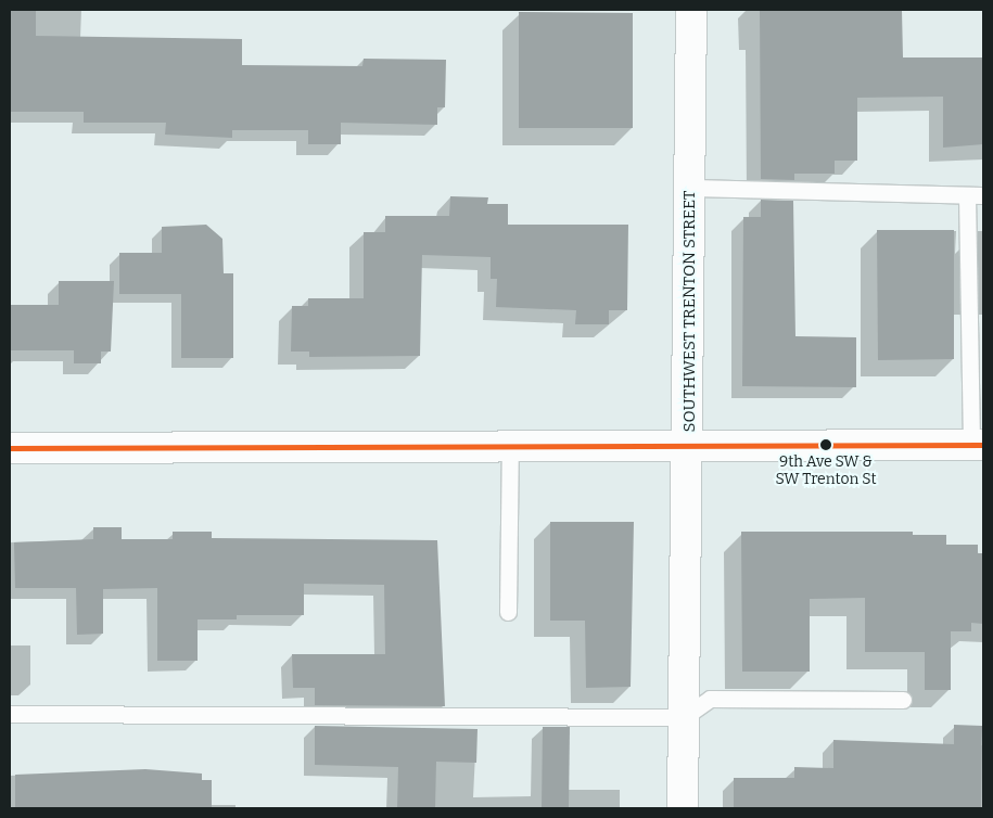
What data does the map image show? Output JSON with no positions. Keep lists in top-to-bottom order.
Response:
{
  "streets": {
    "street": ["SOUTHWEST TRENTON STREET"]
  },
  "places": ["9th Ave SW & SW Trenton St"]
}
